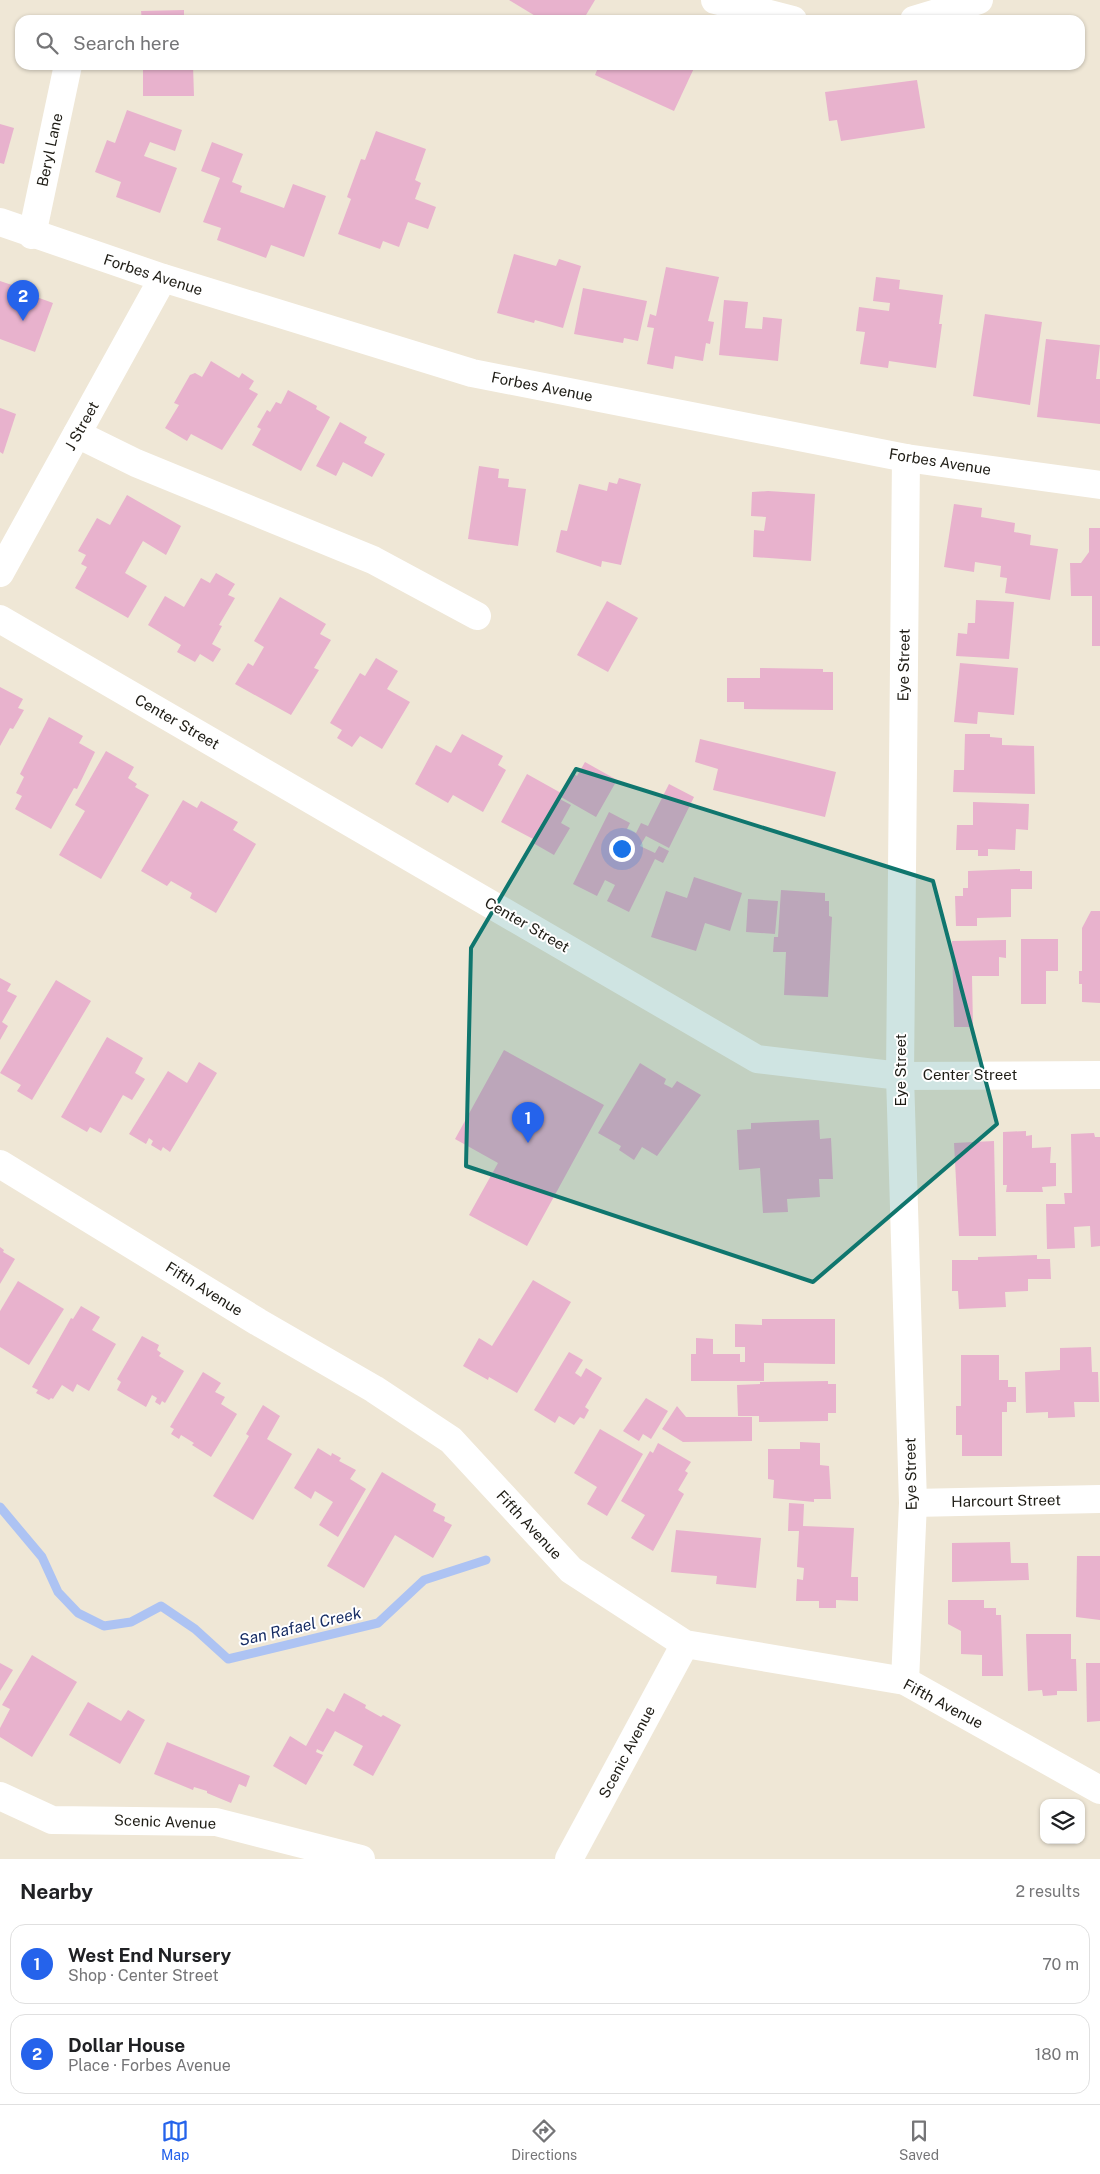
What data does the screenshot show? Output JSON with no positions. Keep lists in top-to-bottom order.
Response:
{
  "streets": {
    "street": [
      "Beryl Lane",
      "Forbes Avenue",
      "J Street",
      "Eye Street",
      "Center Street",
      "Fifth Avenue",
      "Harcourt Street",
      "Scenic Avenue"
    ]
  },
  "crossings": [
    ["Beryl Lane", "Forbes Avenue"],
    ["Forbes Avenue", "J Street"],
    ["Forbes Avenue", "Eye Street"],
    ["Eye Street", "Center Street"],
    ["Eye Street", "Fifth Avenue"],
    ["Eye Street", "Harcourt Street"],
    ["Fifth Avenue", "Scenic Avenue"]
  ],
  "water": ["San Rafael Creek"],
  "page": {
    "search": "Search here",
    "pins": ["2", "1"],
    "heading": ["Nearby", "2 results"],
    "list": [
      {
        "mark": "1",
        "name": "West End Nursery",
        "note": "Shop · Center Street",
        "value": "70 m"
      },
      {
        "mark": "2",
        "name": "Dollar House",
        "note": "Place · Forbes Avenue",
        "value": "180 m"
      }
    ],
    "nav": ["Map", "Directions", "Saved"]
  }
}
